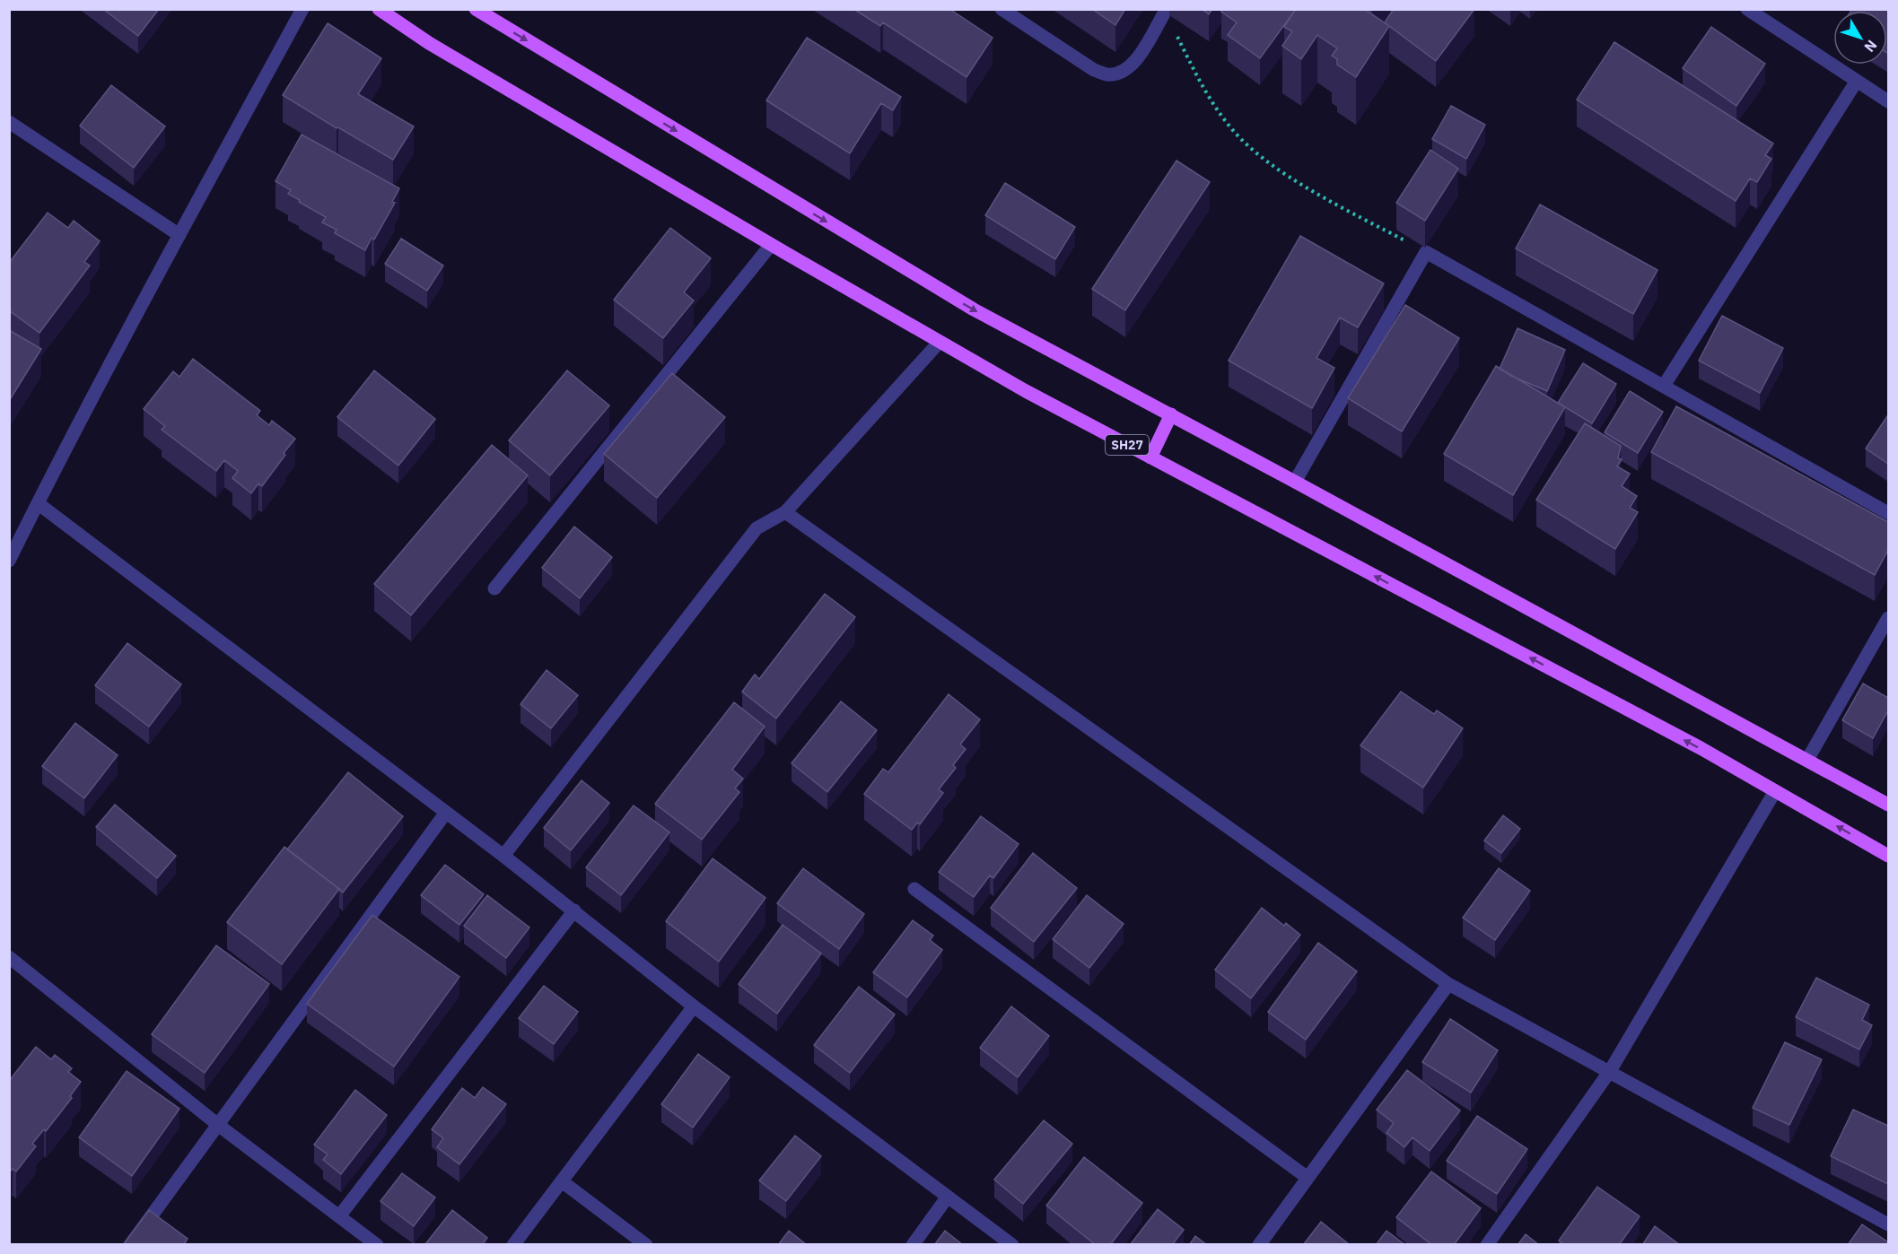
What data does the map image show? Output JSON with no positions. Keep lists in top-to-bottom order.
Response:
{
  "streets": {
    "main road": ["SH27"]
  },
  "north": "bottom right"
}
